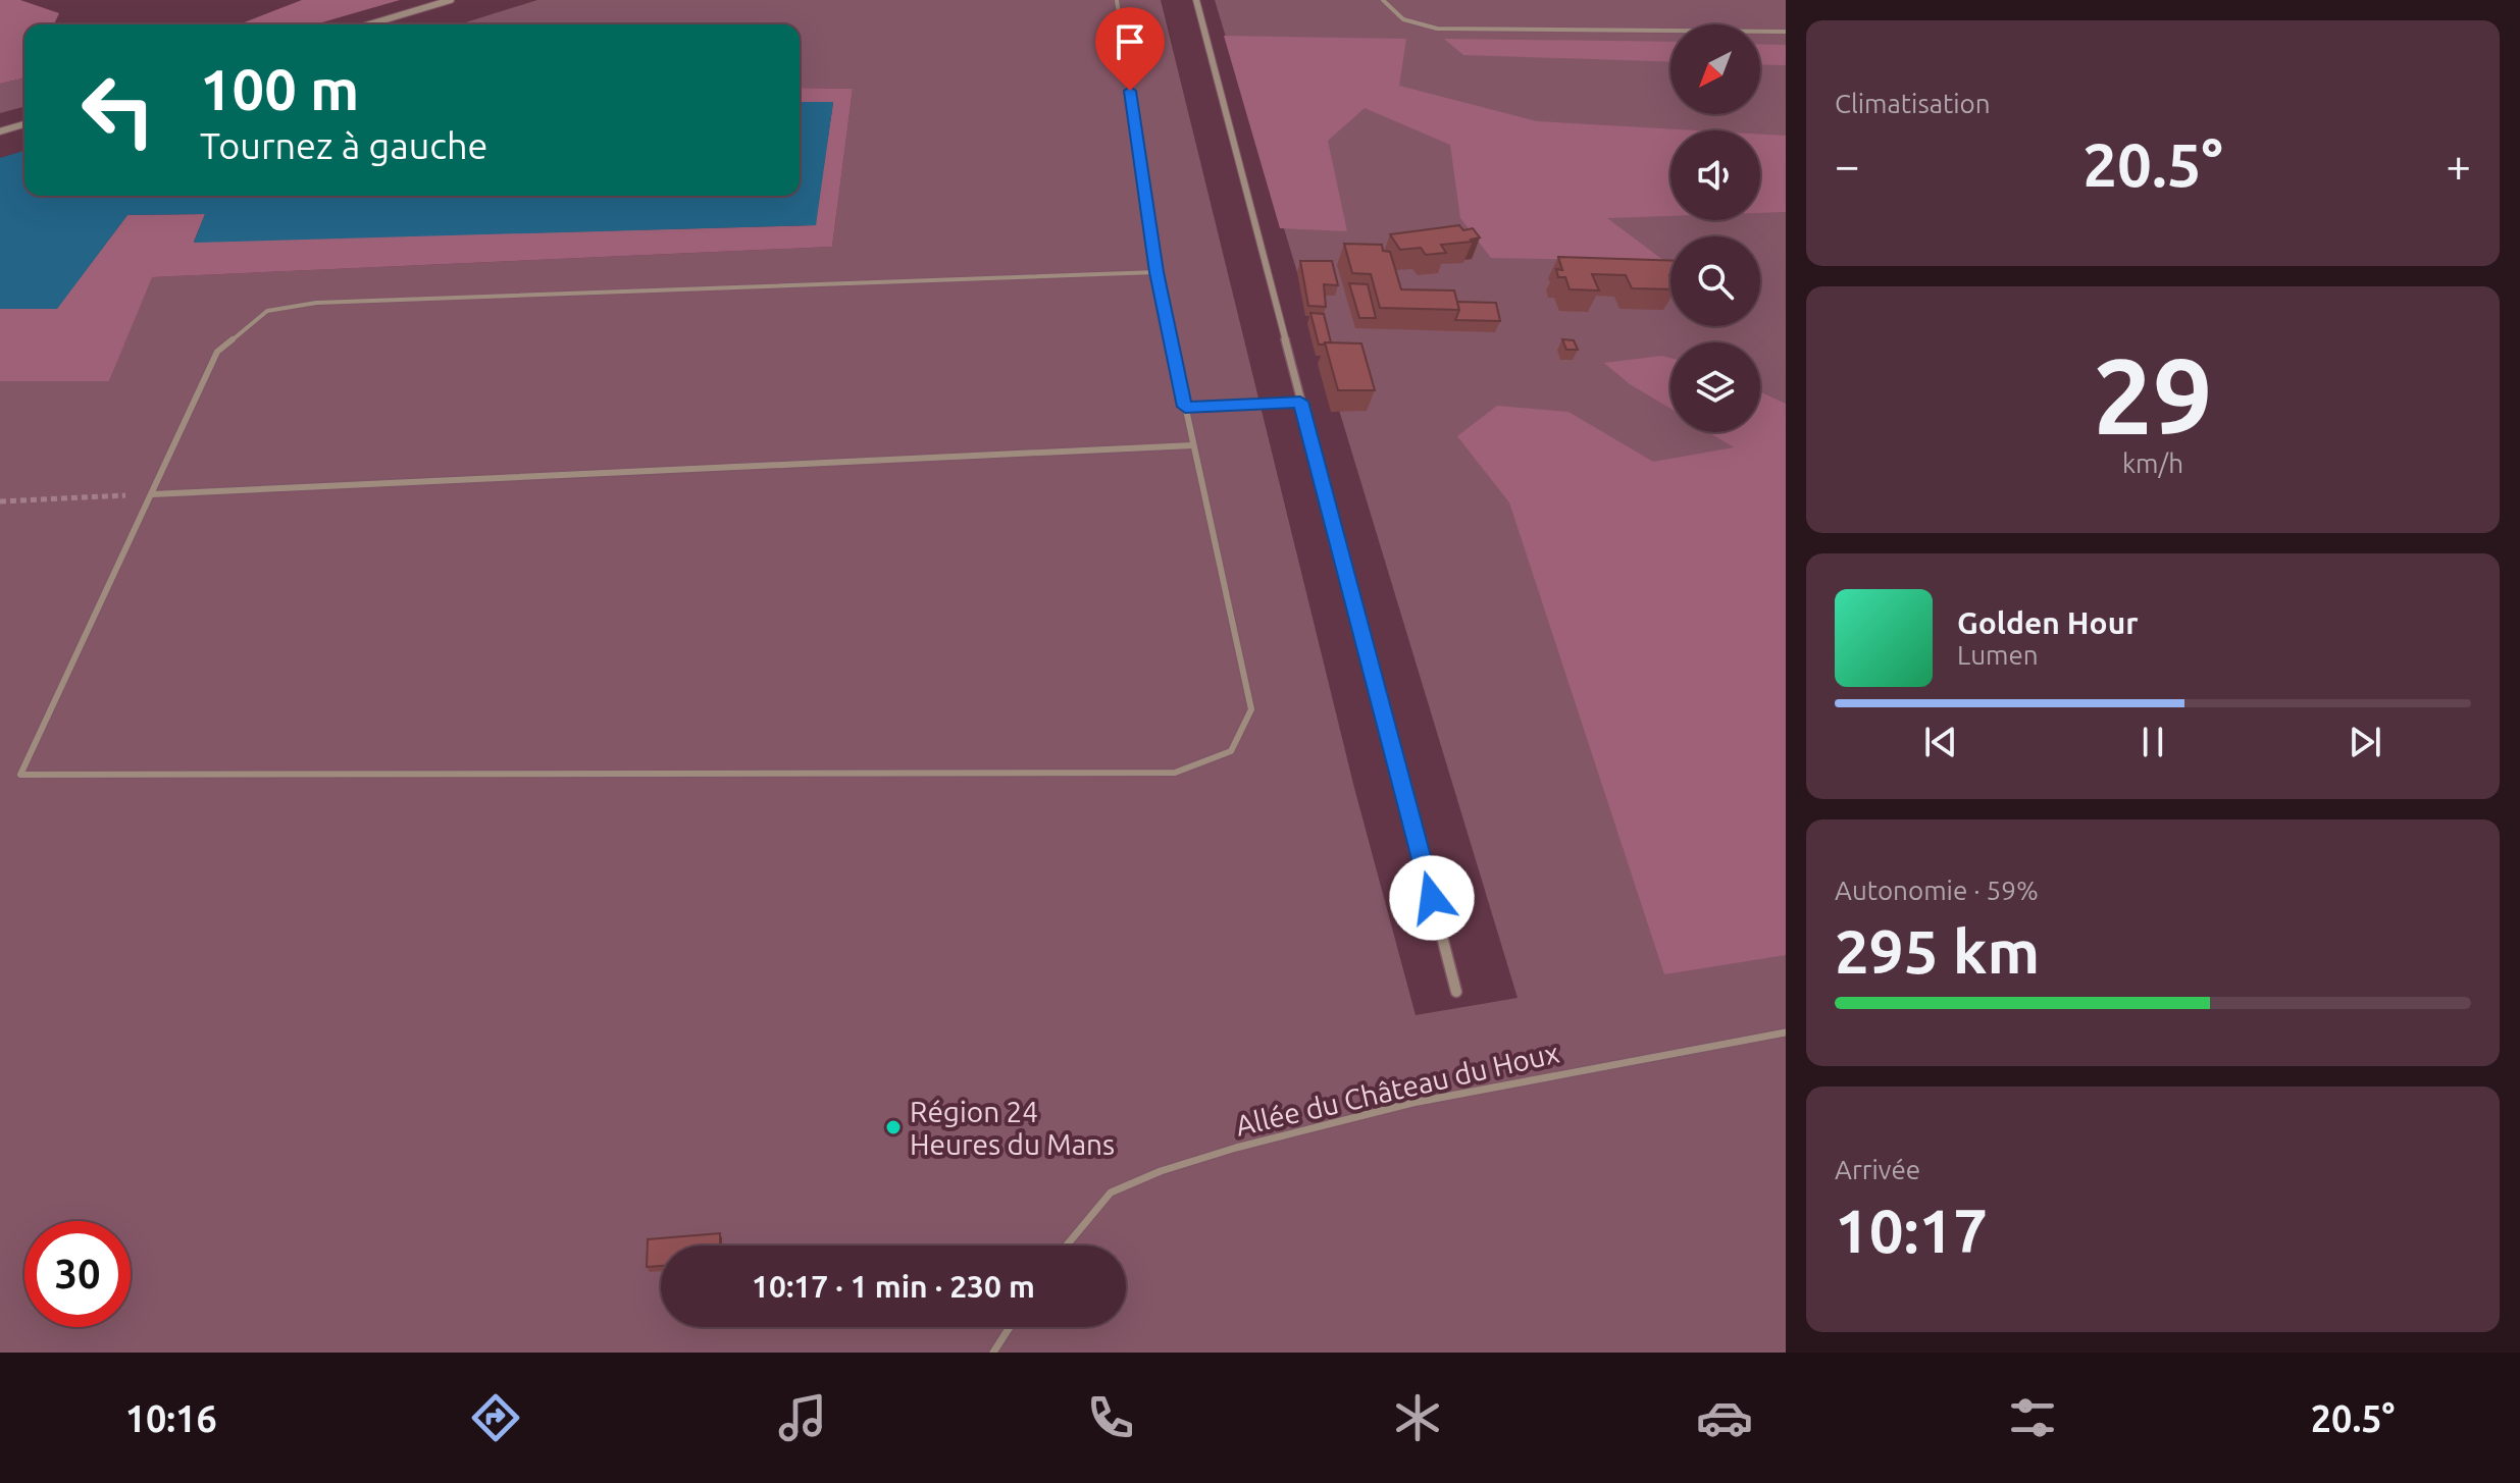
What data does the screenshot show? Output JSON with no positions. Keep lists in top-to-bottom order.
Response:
{
  "streets": {
    "lane": ["Allée du Château du Houx"]
  },
  "places": ["Région 24 Heures du Mans"],
  "north": "bottom left",
  "page": {
    "tile": [
      "Climatisation",
      ["29", "km/h"],
      ["Autonomie · 59%", "295 km"],
      ["Arrivée", "10:17"]
    ],
    "turn": ["100 m", "Tournez à gauche"],
    "heat": ["−", "20.5°", "+"],
    "song": ["Golden Hour", "Lumen"],
    "limit": "30",
    "trip": "10:17 · 1 min · 230 m",
    "tabs": ["10:16", "20.5°"]
  }
}
